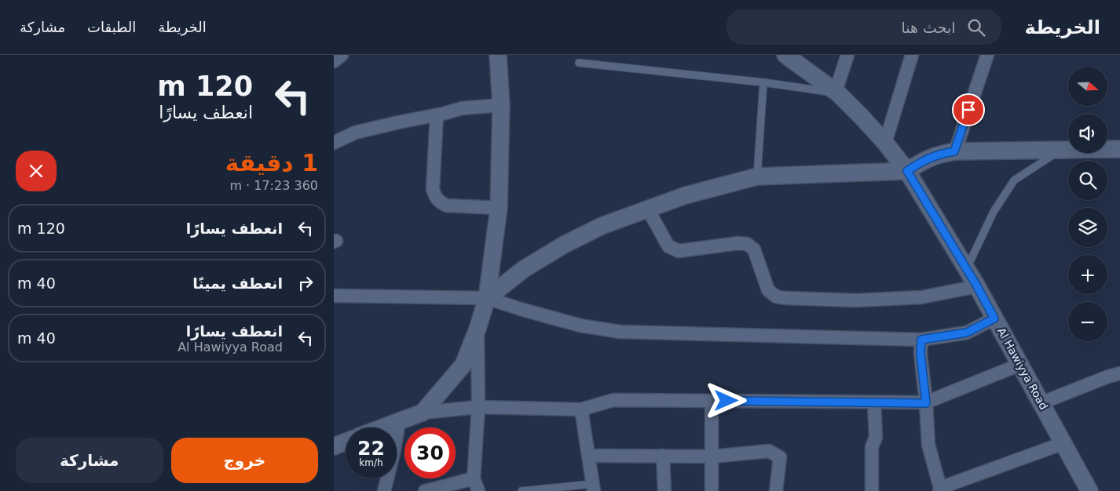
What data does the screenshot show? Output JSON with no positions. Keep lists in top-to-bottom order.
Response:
{
  "streets": {
    "street": ["Al Hawiyya Road"]
  },
  "north": "right",
  "page": {
    "header": "الخريطة",
    "search": "ابحث هنا",
    "nav": ["الخريطة", "الطبقات", "مشاركة"],
    "turn": ["120 m", "انعطف يسارًا"],
    "map_buttons": ["+", "−"],
    "heading": ["1 دقيقة", "360 m · 17:23"],
    "list": [
      {
        "name": "انعطف يسارًا",
        "value": "120 m"
      },
      {
        "name": "انعطف يمينًا",
        "value": "40 m"
      },
      {
        "name": "انعطف يسارًا",
        "note": "Al Hawiyya Road",
        "value": "40 m"
      }
    ],
    "speed": "22 km/h",
    "limit": "30",
    "buttons": ["خروج", "مشاركة"]
  }
}
